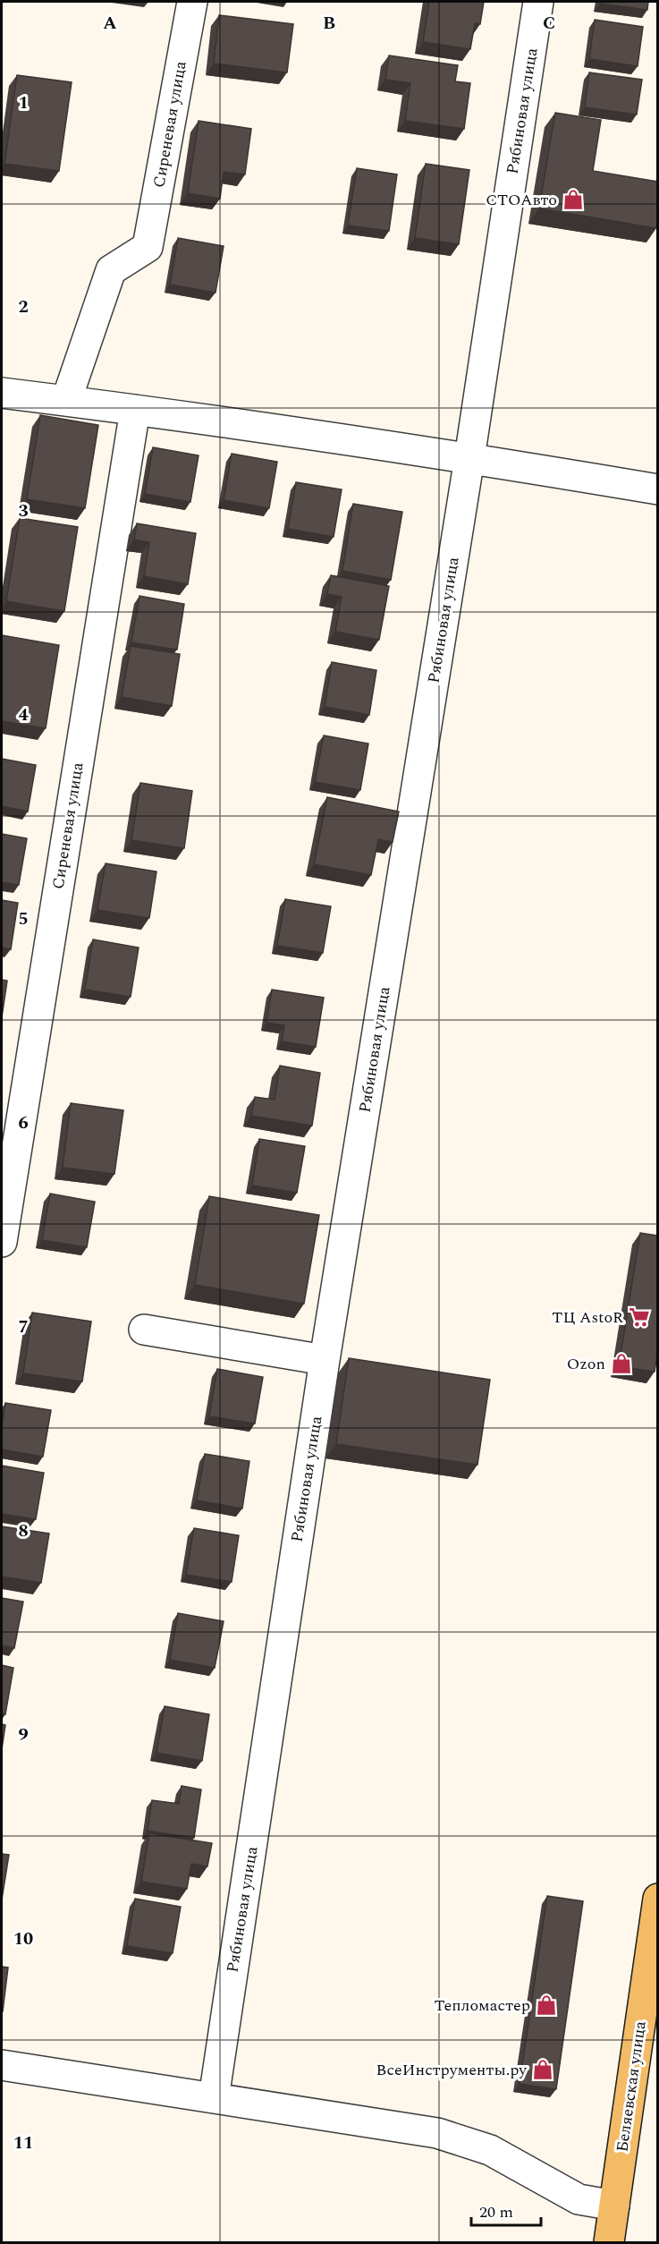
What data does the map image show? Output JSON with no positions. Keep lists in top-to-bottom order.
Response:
{
  "streets": {
    "main road": ["Беляевская улица"],
    "street": ["Рябиновая улица", "Сиреневая улица"]
  },
  "places": {
    "shop": [
      "СТОАвто",
      "Ozon",
      "Тепломастер",
      "ВсеИнструменты.ру"
    ],
    "supermarket": ["ТЦ AstoR"]
  },
  "scale_bar": "20 m",
  "grid": {
    "columns": ["A", "B", "C"],
    "rows": [
      "1",
      "2",
      "3",
      "4",
      "5",
      "6",
      "7",
      "8",
      "9",
      "10",
      "11"
    ]
  }
}
